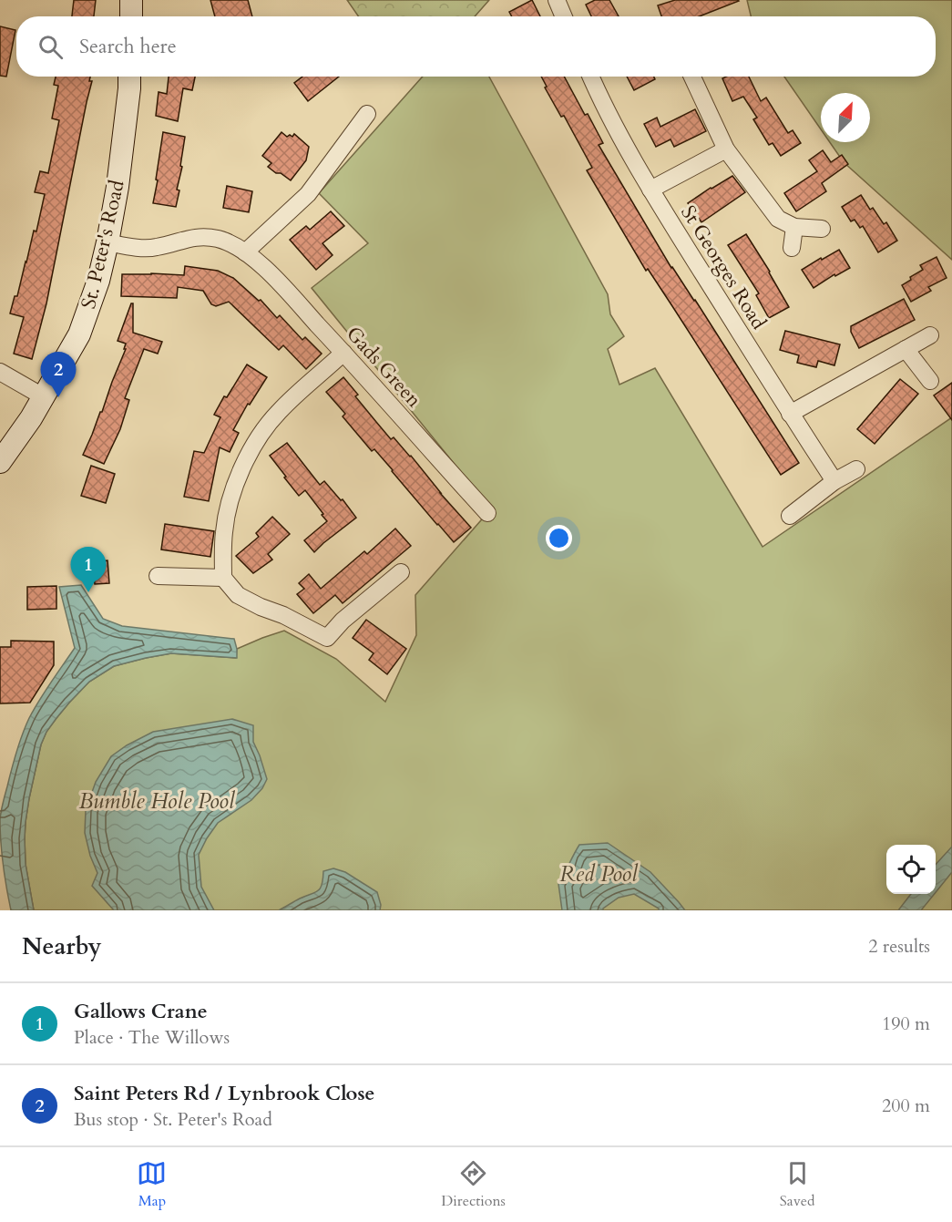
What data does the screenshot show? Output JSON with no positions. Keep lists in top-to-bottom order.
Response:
{
  "streets": {
    "street": ["St. Peter's Road", "St Georges Road", "Gads Green"]
  },
  "crossings": [
    ["St. Peter's Road", "Gads Green"]
  ],
  "water": ["Bumble Hole Pool", "Red Pool"],
  "north": "top right",
  "page": {
    "search": "Search here",
    "pins": ["2", "1"],
    "heading": ["Nearby", "2 results"],
    "list": [
      {
        "mark": "1",
        "name": "Gallows Crane",
        "note": "Place · The Willows",
        "value": "190 m"
      },
      {
        "mark": "2",
        "name": "Saint Peters Rd / Lynbrook Close",
        "note": "Bus stop · St. Peter's Road",
        "value": "200 m"
      }
    ],
    "nav": ["Map", "Directions", "Saved"]
  }
}
